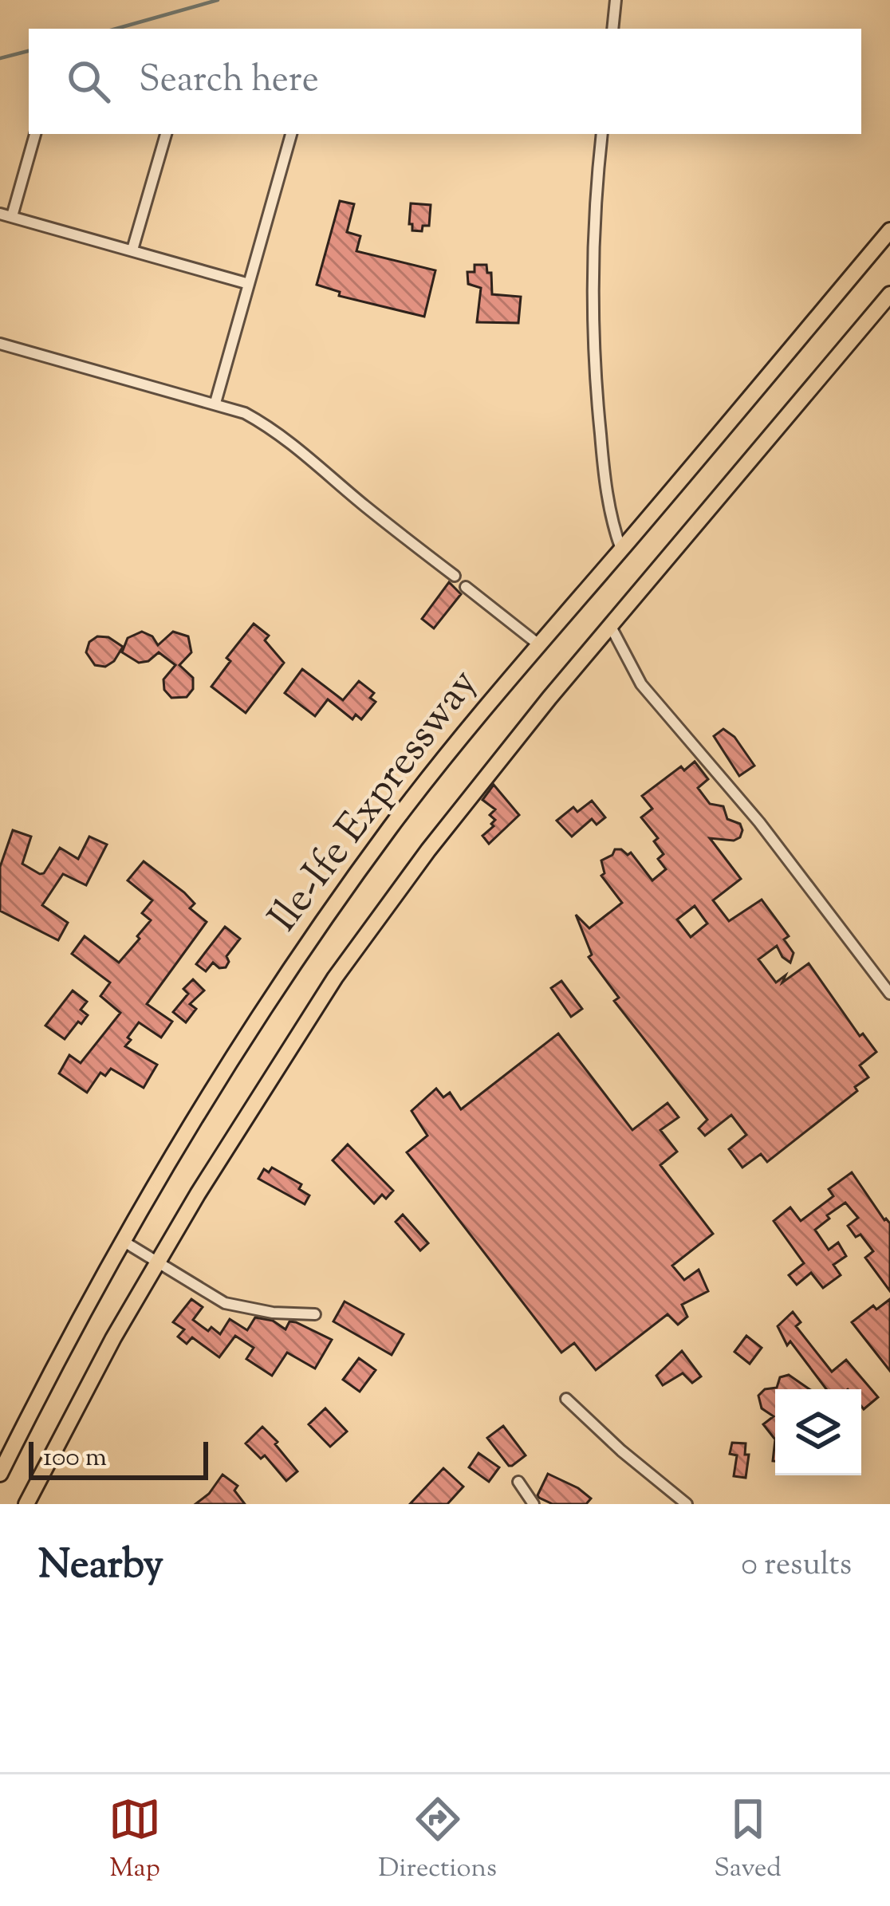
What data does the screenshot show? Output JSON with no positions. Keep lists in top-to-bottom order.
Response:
{
  "streets": {
    "highway": ["Ile-Ife Expressway"]
  },
  "scale_bar": "100 m",
  "page": {
    "search": "Search here",
    "scale": "100 m",
    "heading": ["Nearby", "0 results"],
    "nav": ["Map", "Directions", "Saved"]
  }
}
